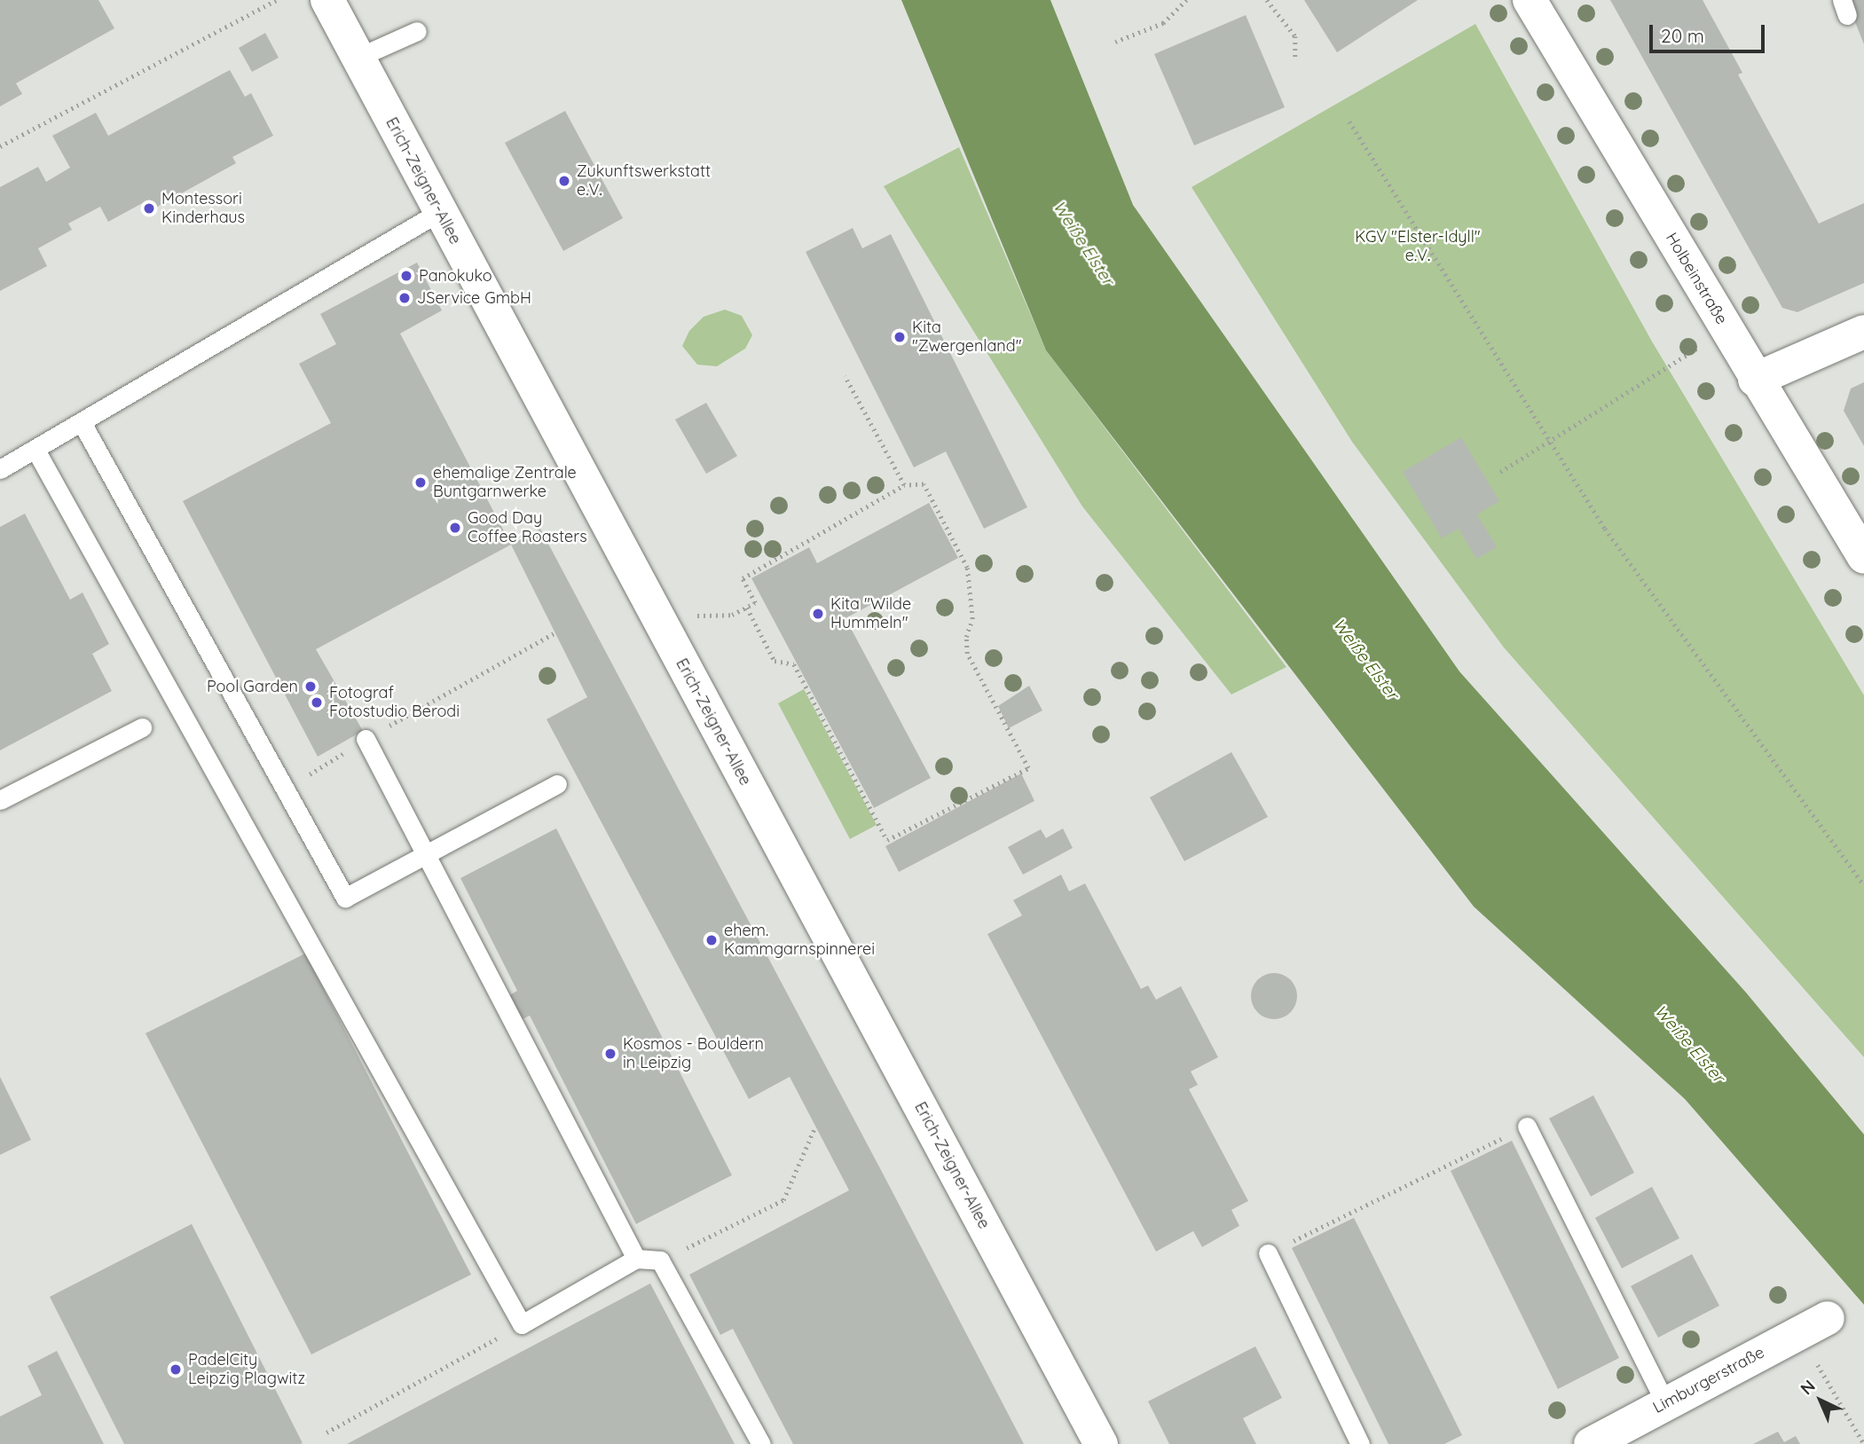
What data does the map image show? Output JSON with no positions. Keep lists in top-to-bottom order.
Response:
{
  "streets": {
    "street": ["Erich-Zeigner-Allee", "Holbeinstraße", "Limburgerstraße"]
  },
  "water": ["Weiße Elster"],
  "parks": ["KGV \"Elster-Idyll\" e.V."],
  "places": [
    "Zukunftswerkstatt e.V.",
    "Montessori Kinderhaus",
    "Panokuko",
    "JService GmbH",
    "Kita \"Zwergenland\"",
    "ehemalige Zentrale Buntgarnwerke",
    "Good Day Coffee Roasters",
    "Kita \"Wilde Hummeln\"",
    "Pool Garden",
    "Fotograf Fotostudio Berodi",
    "ehem. Kammgarnspinnerei",
    "Kosmos - Bouldern in Leipzig",
    "PadelCity Leipzig Plagwitz"
  ],
  "scale_bar": "20 m",
  "north": "top left"
}
